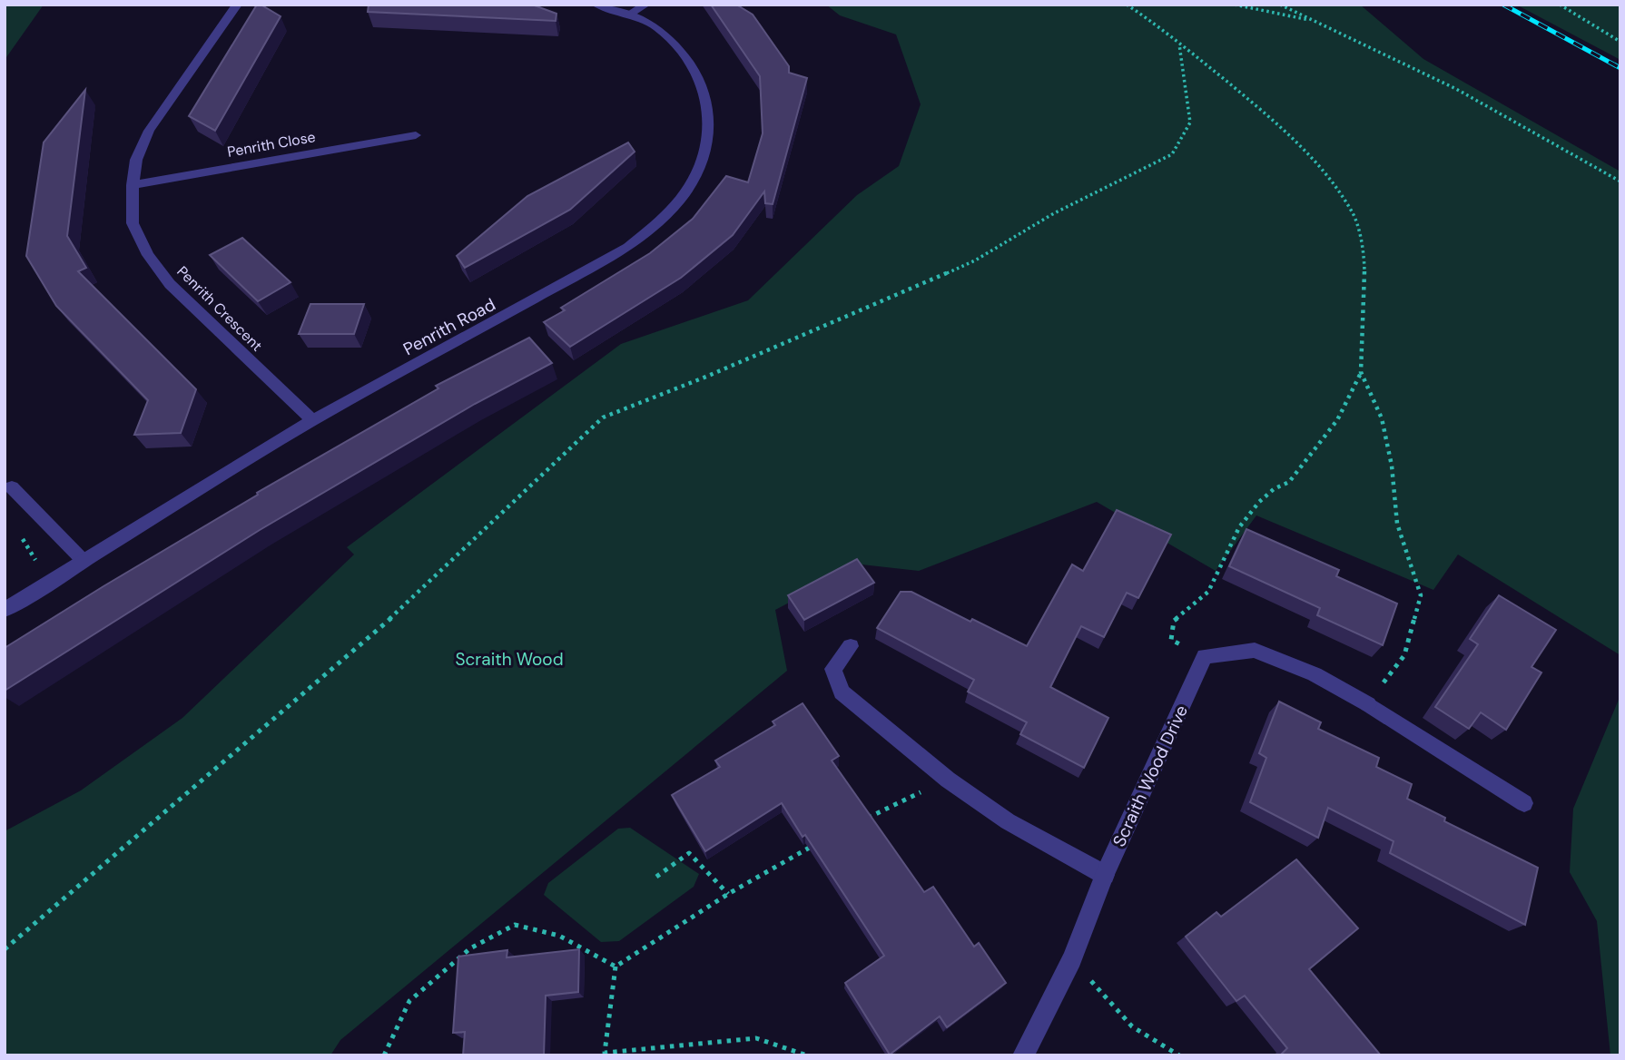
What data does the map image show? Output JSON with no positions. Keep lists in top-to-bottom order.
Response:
{
  "streets": {
    "street": [
      "Penrith Close",
      "Penrith Crescent",
      "Penrith Road",
      "Scraith Wood Drive"
    ]
  },
  "crossings": [
    ["Penrith Close", "Penrith Crescent"],
    ["Penrith Crescent", "Penrith Road"]
  ],
  "parks": ["Scraith Wood"]
}
